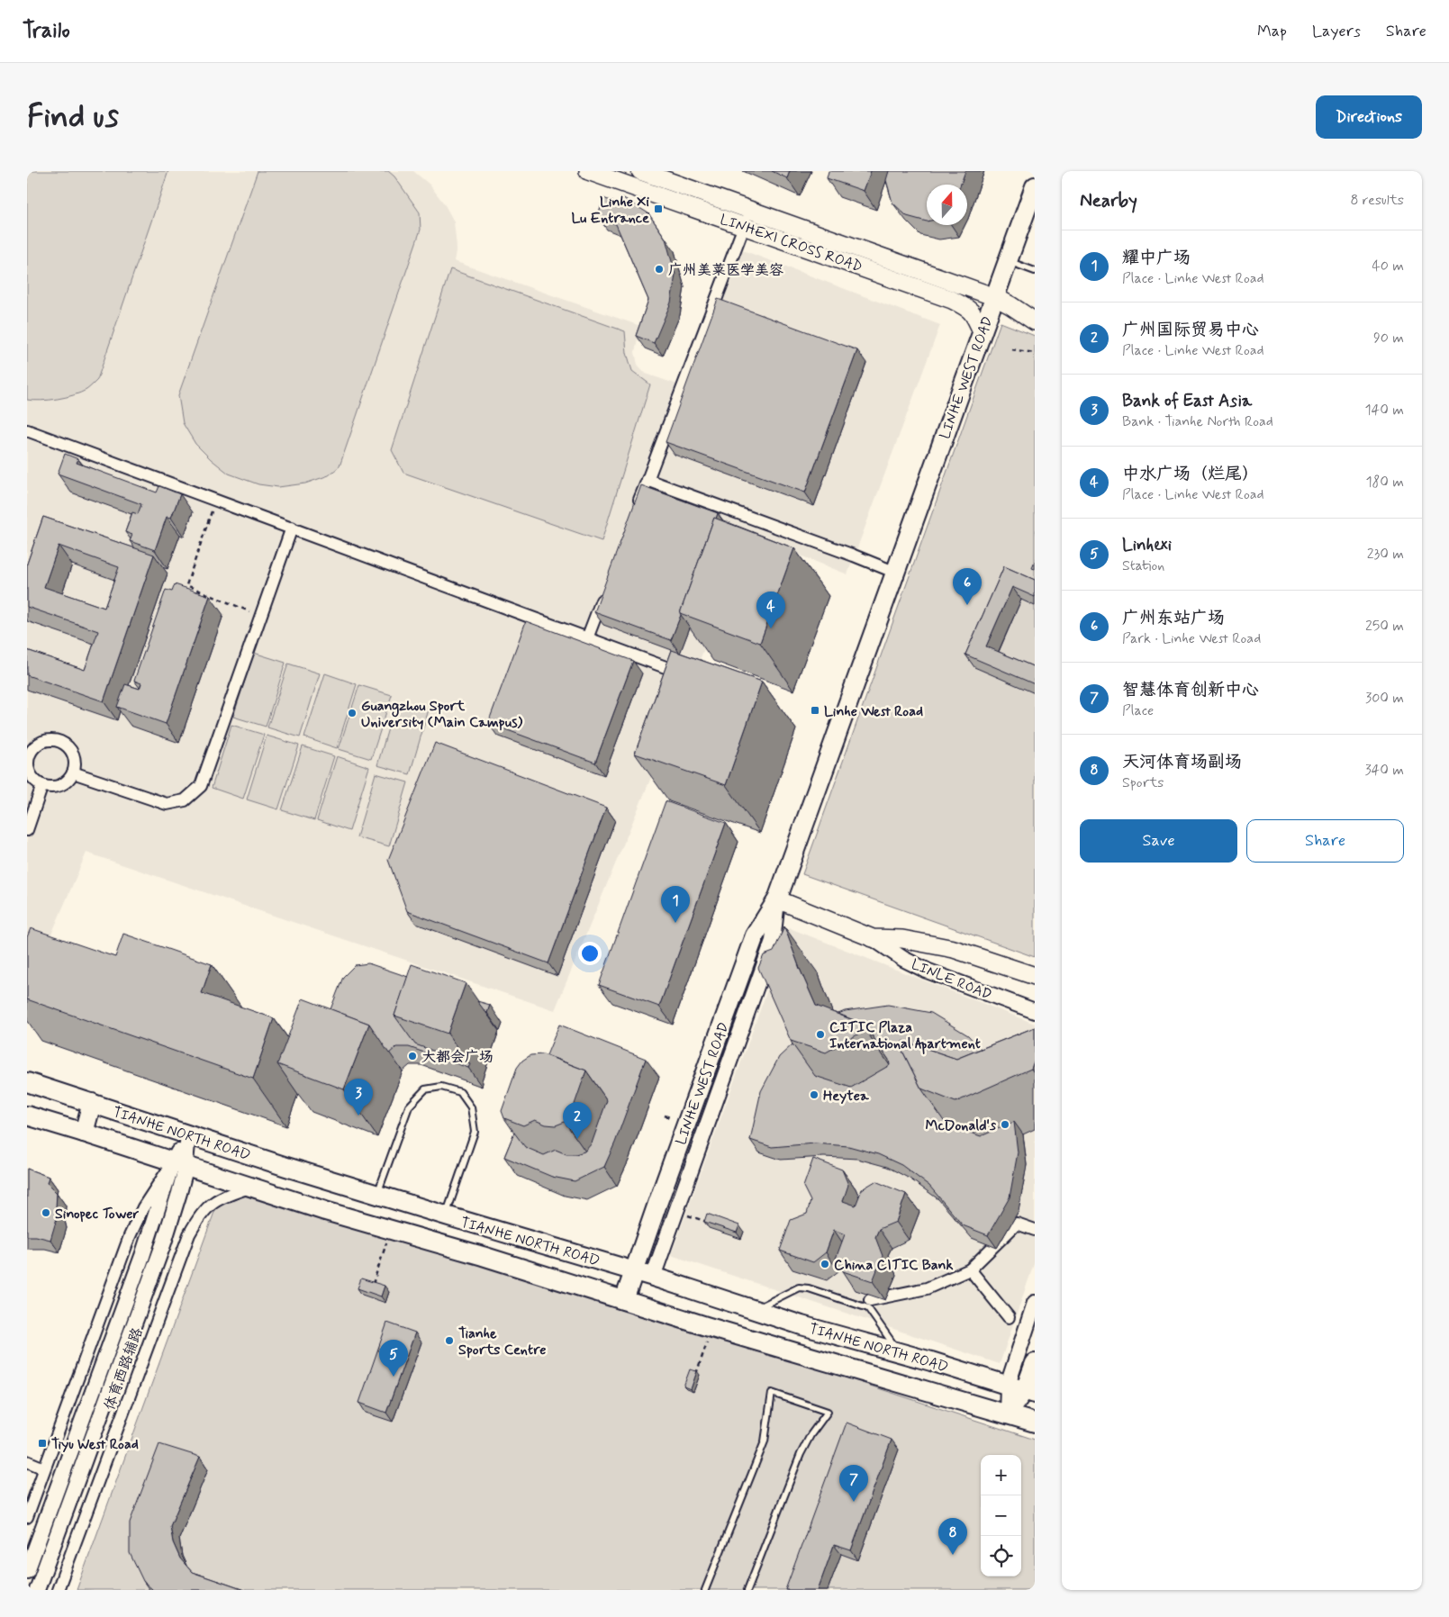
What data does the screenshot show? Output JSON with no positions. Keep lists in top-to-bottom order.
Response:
{
  "streets": {
    "main road": [
      "LINHEXI CROSS ROAD",
      "LINHE WEST ROAD",
      "LINLE ROAD",
      "TIANHE NORTH ROAD"
    ],
    "street": ["体育西路辅路"]
  },
  "crossings": [
    ["LINHEXI CROSS ROAD", "LINHE WEST ROAD"],
    ["LINHE WEST ROAD", "LINLE ROAD"],
    ["LINHE WEST ROAD", "TIANHE NORTH ROAD"],
    ["TIANHE NORTH ROAD", "体育西路辅路"]
  ],
  "places": {
    "transit": ["Linhe Xi Lu Entrance", "Linhe West Road", "Tiyu West Road"],
    "other": [
      "广州美莱医学美容",
      "Guangzhou Sport University (Main Campus)",
      "CITIC Plaza International Apartment",
      "大都会广场",
      "Heytea",
      "McDonald's",
      "Sinopec Tower",
      "China CITIC Bank",
      "Tianhe Sports Centre"
    ]
  },
  "north": "top",
  "page": {
    "header": "Trailo",
    "nav": ["Map", "Layers", "Share"],
    "buttons": [
      "Directions",
      ["Save", "Share"]
    ],
    "title": "Find us",
    "heading": ["Nearby", "8 results"],
    "list": [
      {
        "mark": "1",
        "name": "耀中广场",
        "note": "Place · Linhe West Road",
        "value": "40 m"
      },
      {
        "mark": "2",
        "name": "广州国际贸易中心",
        "note": "Place · Linhe West Road",
        "value": "90 m"
      },
      {
        "mark": "3",
        "name": "Bank of East Asia",
        "note": "Bank · Tianhe North Road",
        "value": "140 m"
      },
      {
        "mark": "4",
        "name": "中水广场（烂尾）",
        "note": "Place · Linhe West Road",
        "value": "180 m"
      },
      {
        "mark": "5",
        "name": "Linhexi",
        "note": "Station",
        "value": "230 m"
      },
      {
        "mark": "6",
        "name": "广州东站广场",
        "note": "Park · Linhe West Road",
        "value": "250 m"
      },
      {
        "mark": "7",
        "name": "智慧体育创新中心",
        "note": "Place",
        "value": "300 m"
      },
      {
        "mark": "8",
        "name": "天河体育场副场",
        "note": "Sports",
        "value": "340 m"
      }
    ],
    "pins": [
      "6",
      "4",
      "1",
      "3",
      "2",
      "5",
      "7",
      "8"
    ],
    "map_buttons": ["+", "−"]
  }
}
